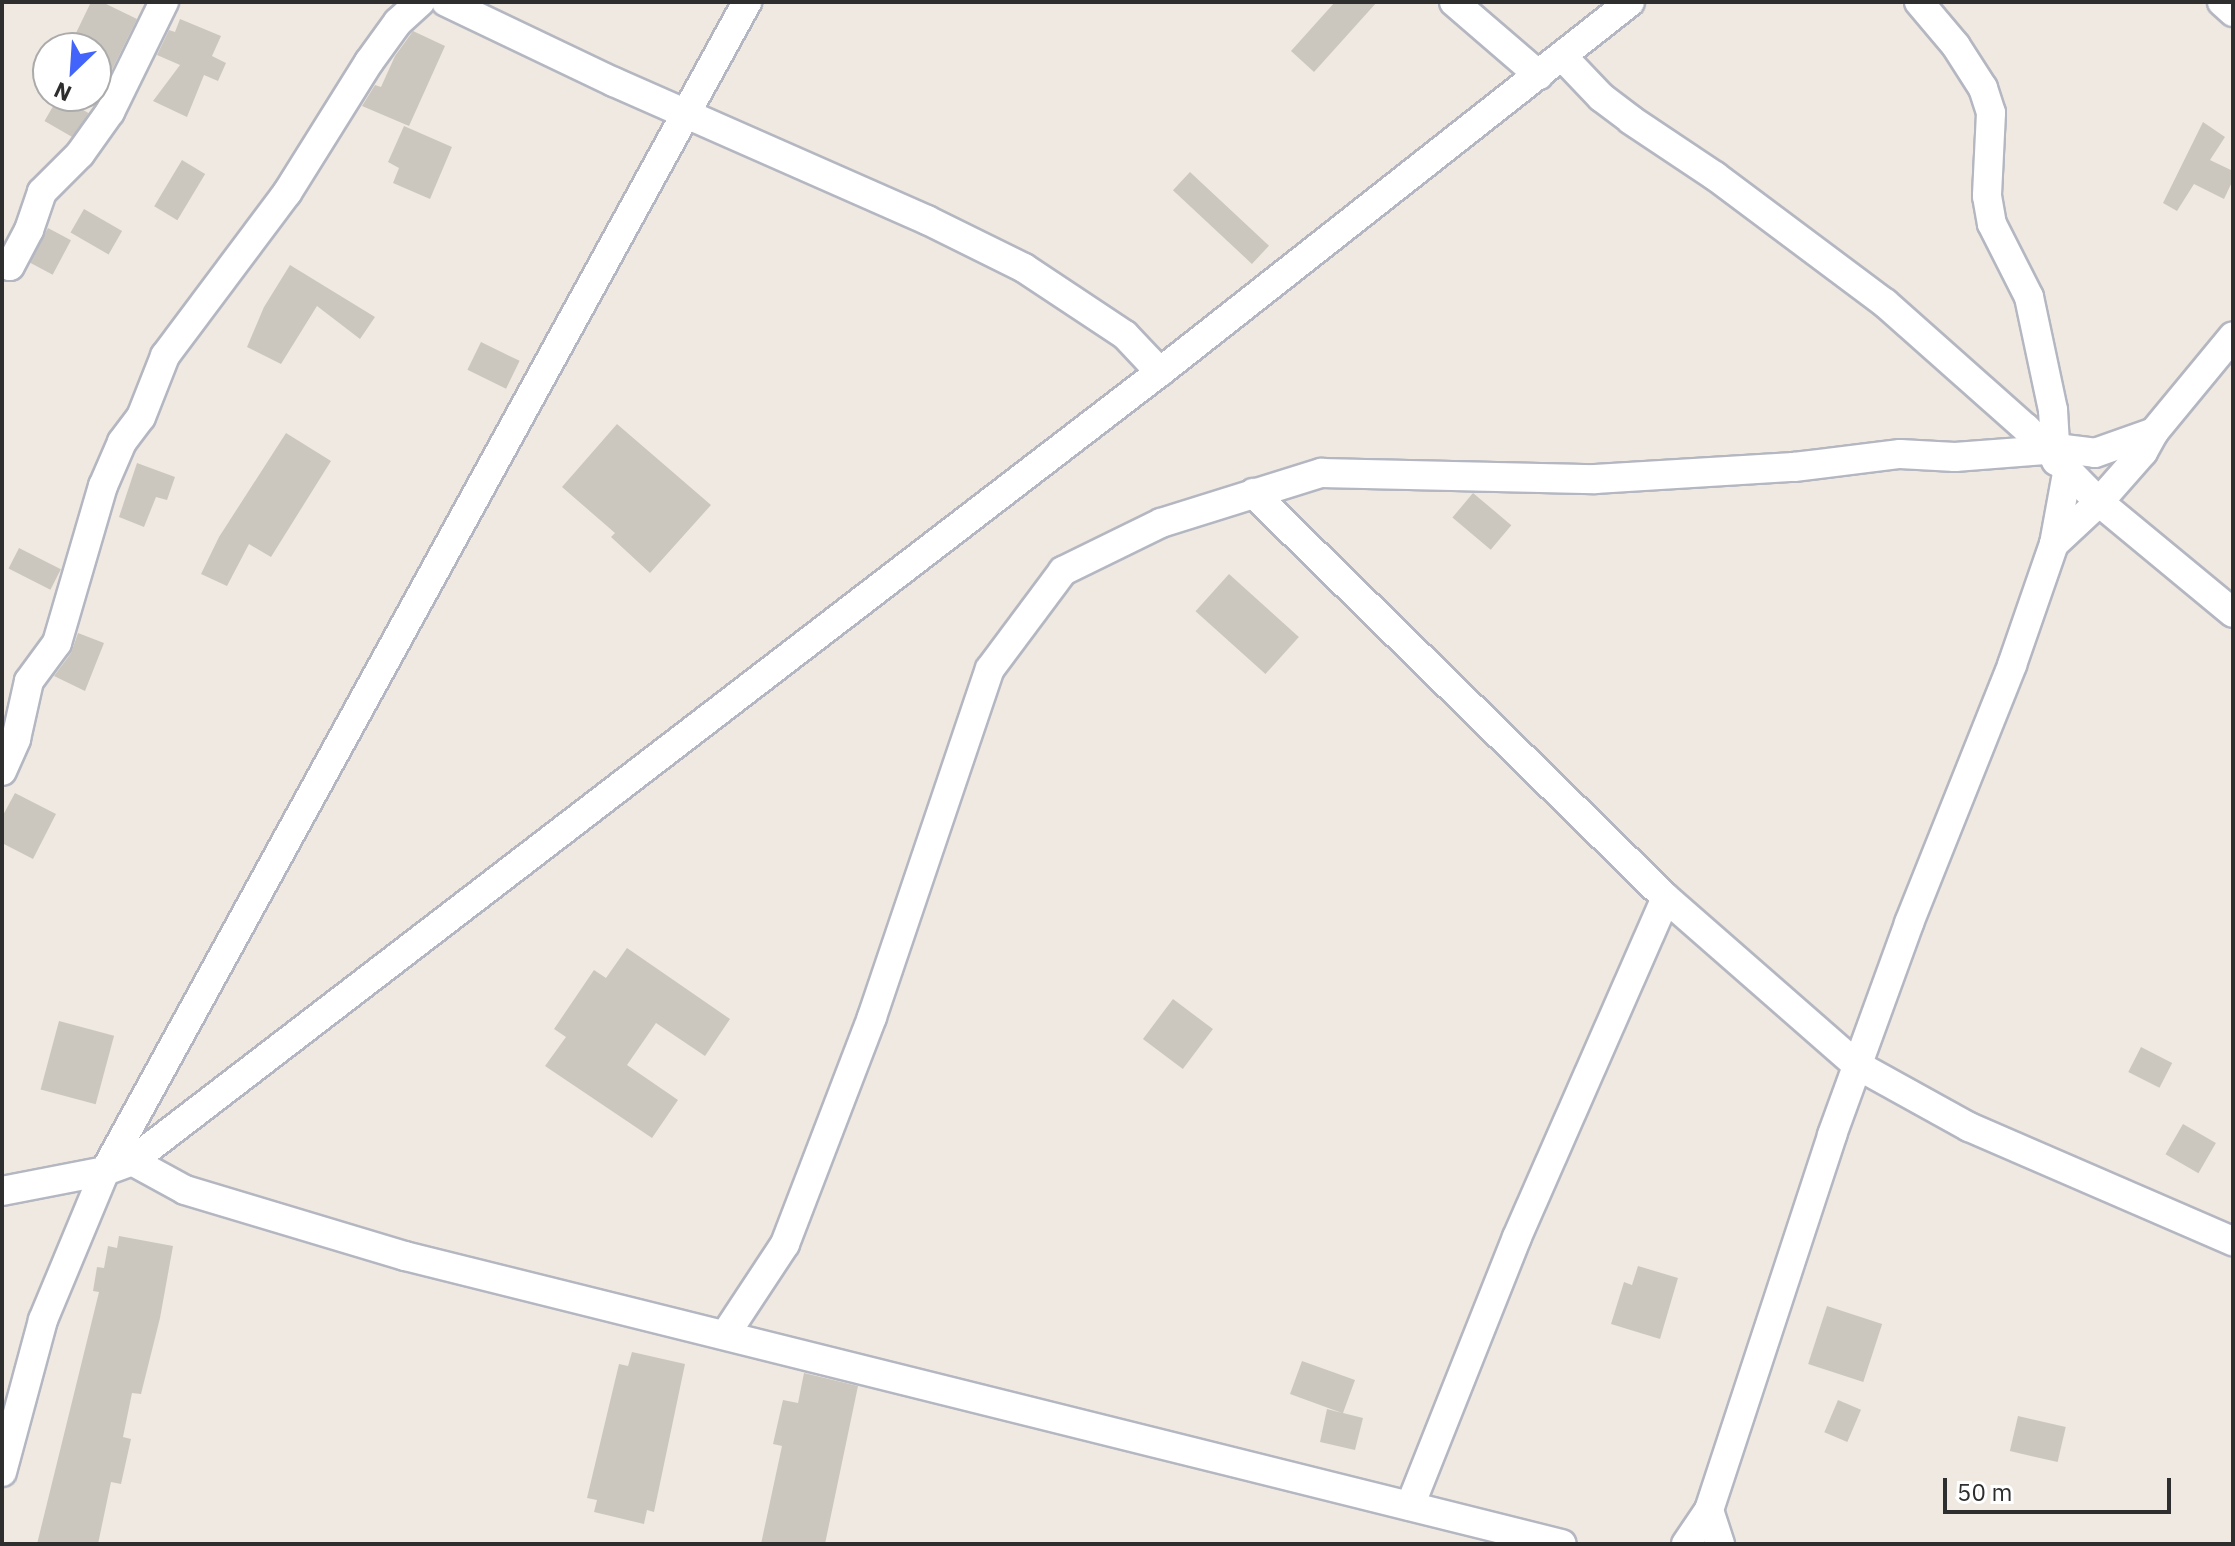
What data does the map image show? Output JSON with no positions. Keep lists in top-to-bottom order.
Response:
{
  "scale_bar": "50 m",
  "north": "bottom left"
}
